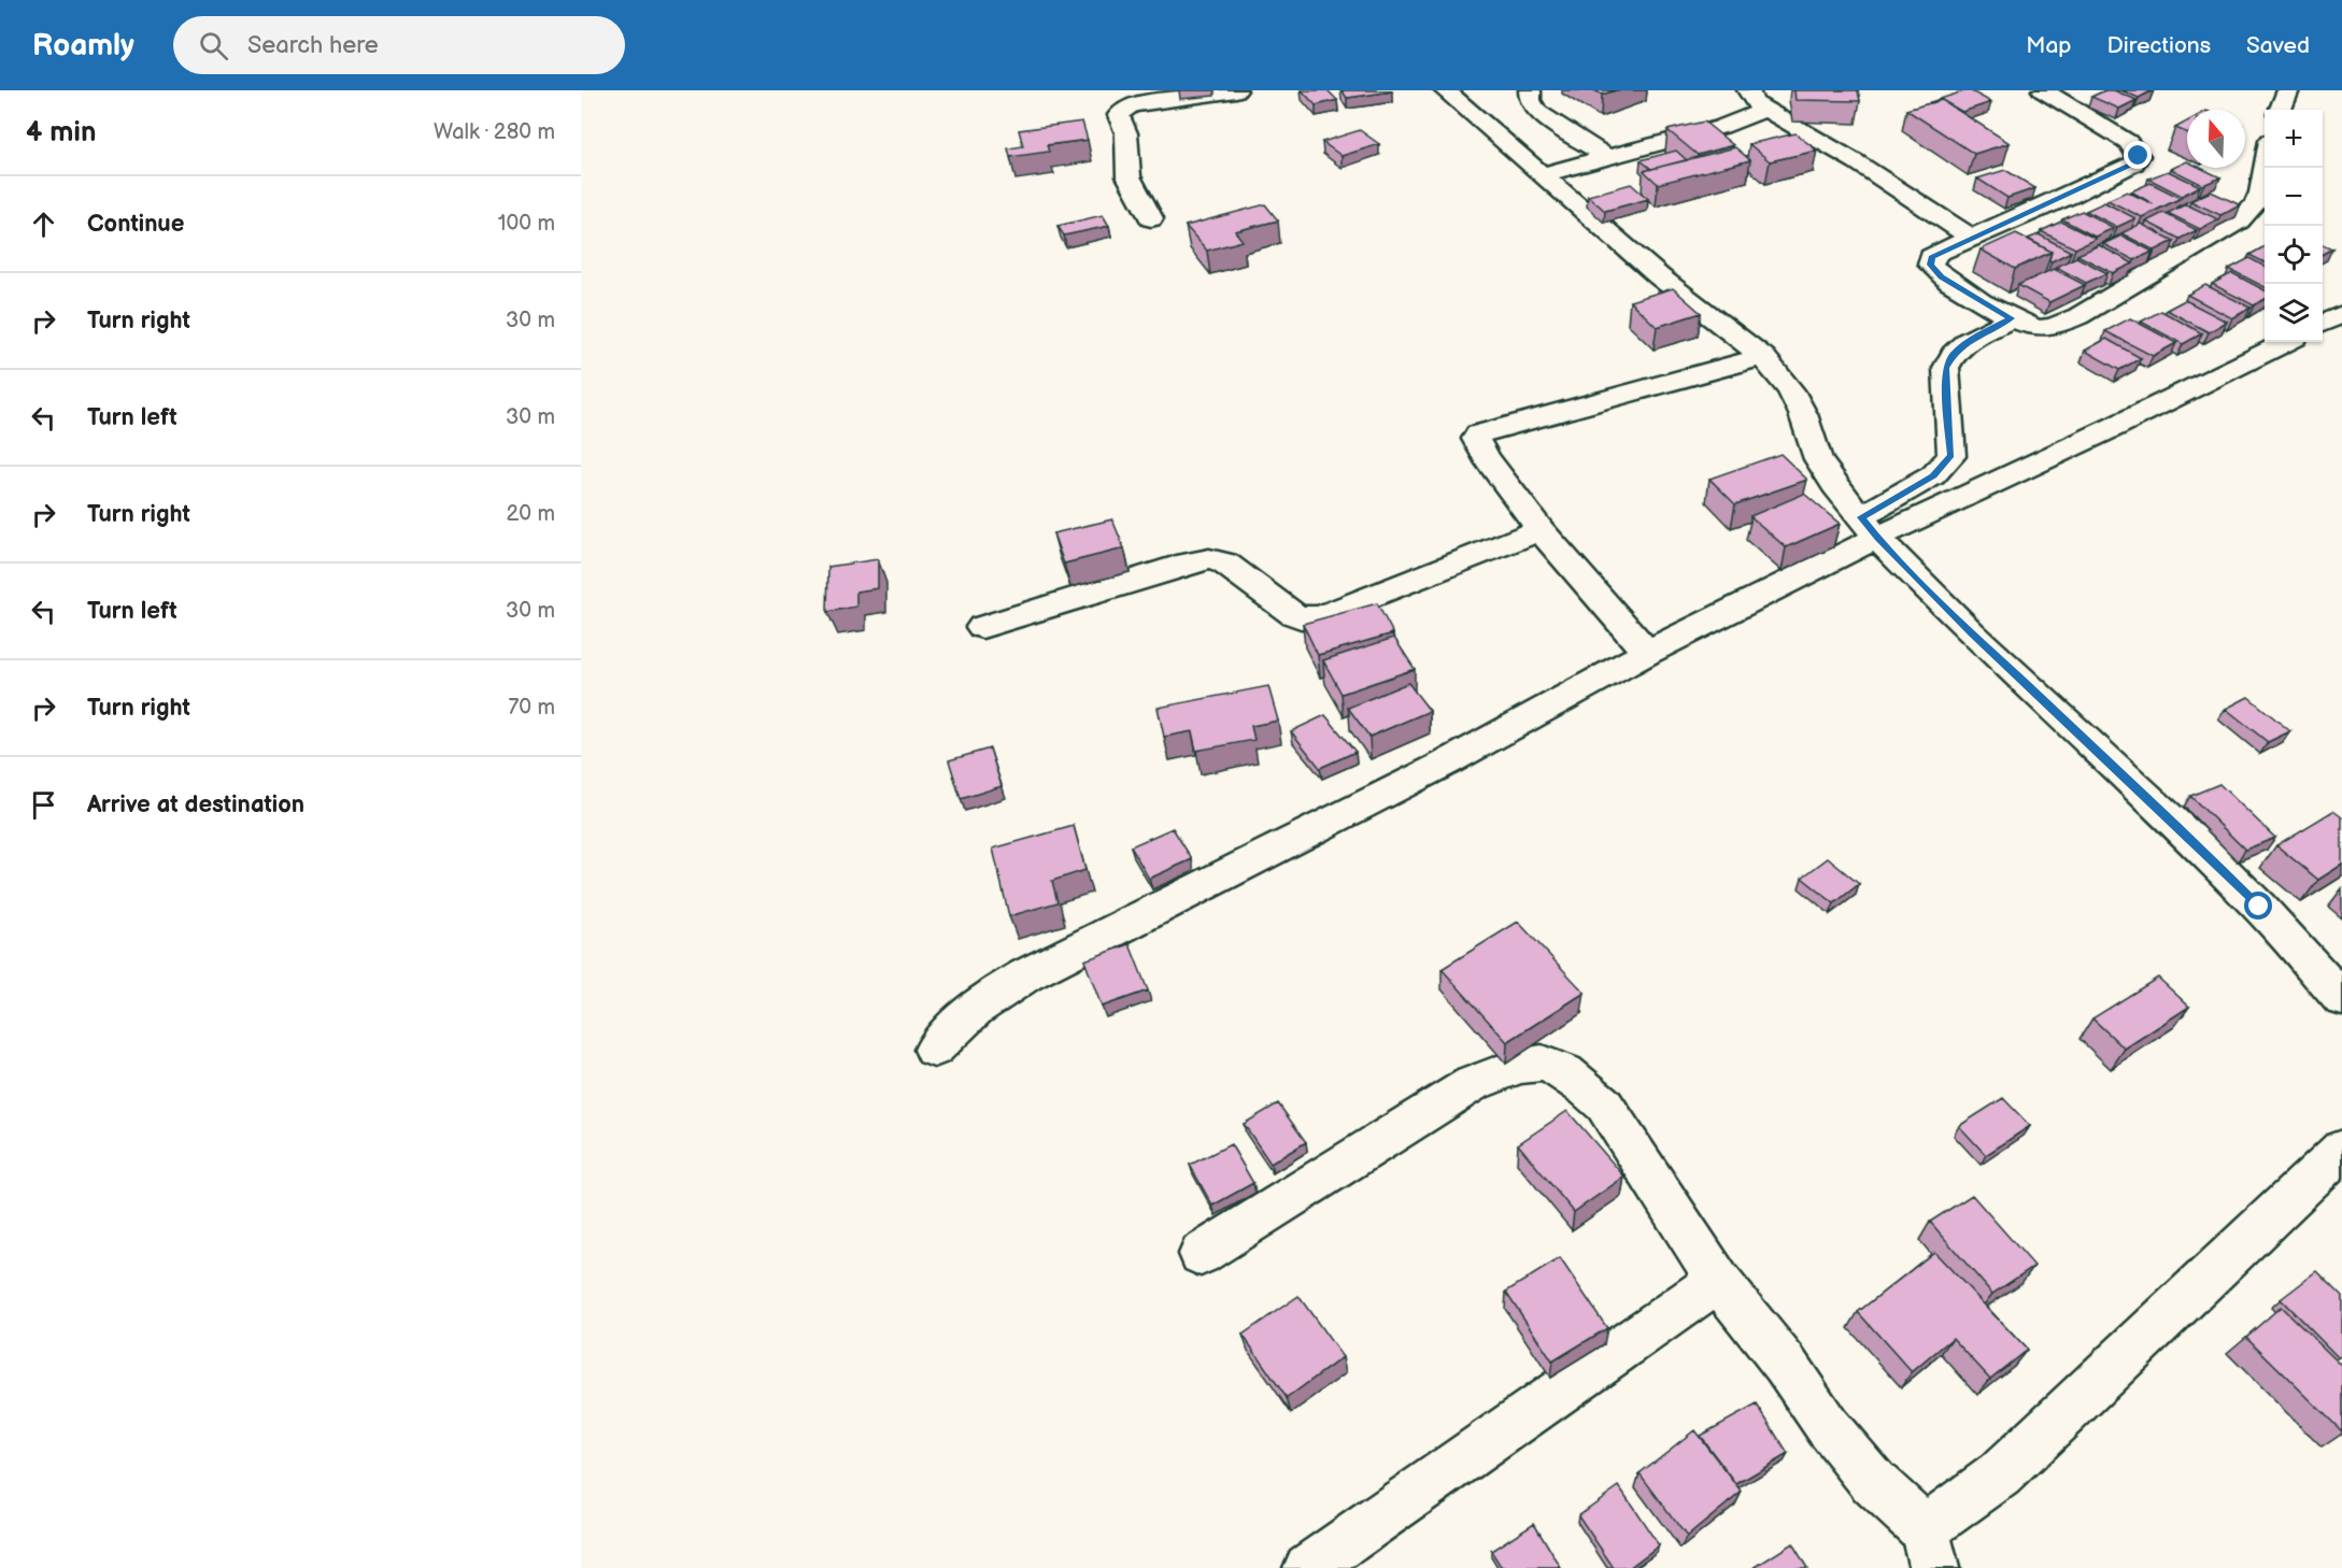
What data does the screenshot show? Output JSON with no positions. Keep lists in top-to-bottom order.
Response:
{
  "north": "top",
  "page": {
    "header": "Roamly",
    "search": "Search here",
    "nav": ["Map", "Directions", "Saved"],
    "heading": ["4 min", "Walk · 280 m"],
    "map_buttons": ["+", "−"],
    "list": [
      ["Continue", "100 m"],
      ["Turn right", "30 m"],
      ["Turn left", "30 m"],
      ["Turn right", "20 m"],
      ["Turn left", "30 m"],
      ["Turn right", "70 m"],
      "Arrive at destination"
    ]
  }
}
